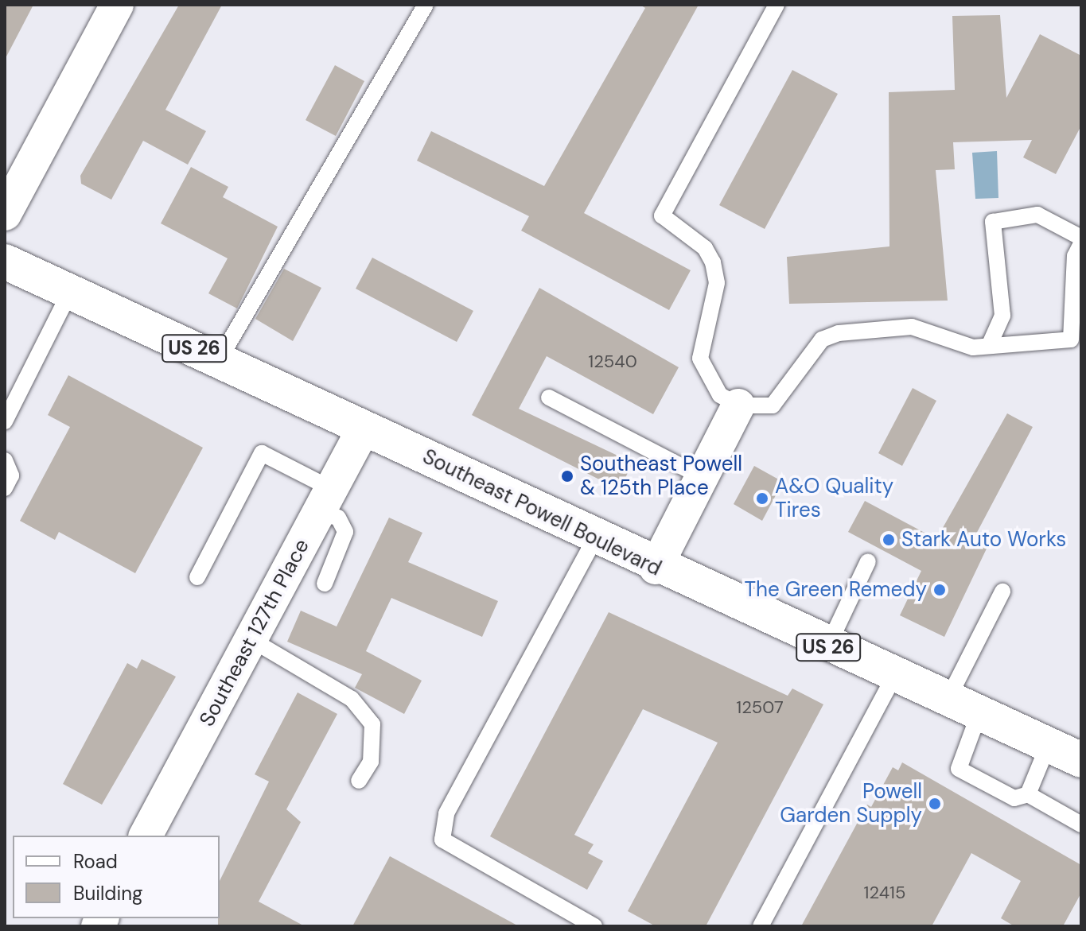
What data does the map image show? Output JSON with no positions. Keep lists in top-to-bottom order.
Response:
{
  "streets": {
    "main road": ["US 26", "Southeast Powell Boulevard"],
    "street": ["Southeast 127th Place"]
  },
  "crossings": [
    ["Southeast Powell Boulevard", "Southeast 127th Place"]
  ],
  "places": [
    "Southeast Powell & 125th Place",
    "A&O Quality Tires",
    "Stark Auto Works",
    "The Green Remedy",
    "Powell Garden Supply"
  ],
  "house_numbers": ["12540", "12507", "12415"],
  "legend": ["Road", "Building"]
}
